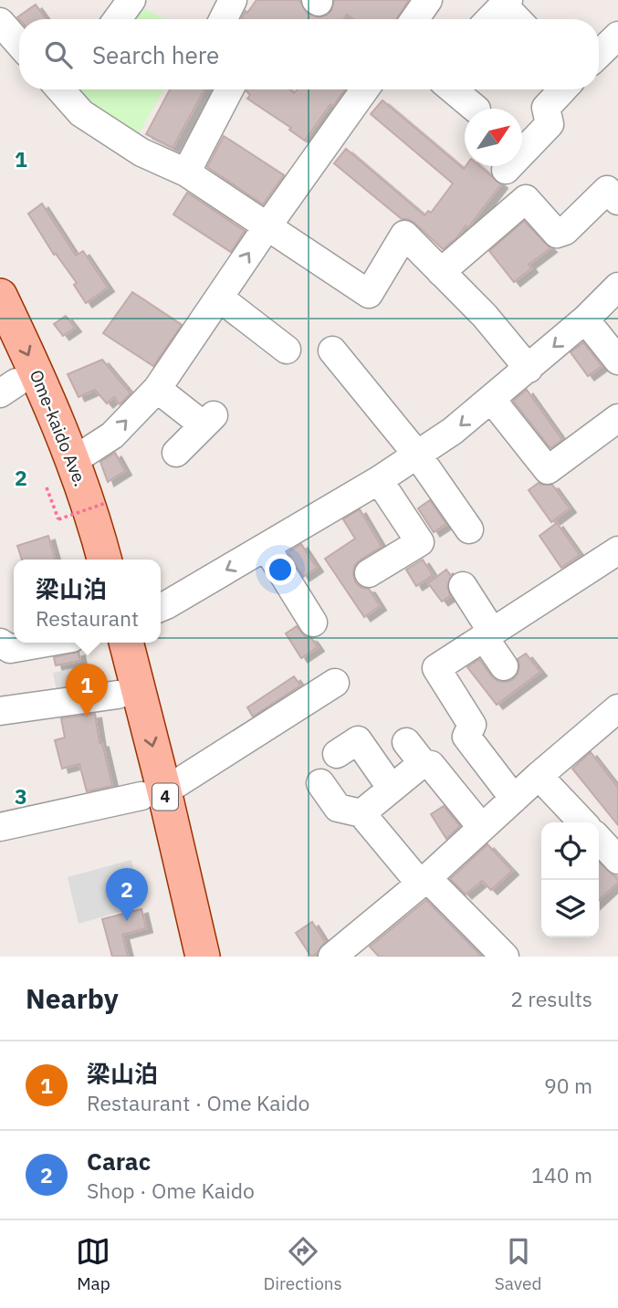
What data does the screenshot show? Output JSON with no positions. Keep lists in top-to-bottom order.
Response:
{
  "streets": {
    "main road": ["Ome-kaido Ave.", "4"]
  },
  "north": "top right",
  "page": {
    "search": "Search here",
    "popup": ["梁山泊", "Restaurant"],
    "pins": ["1", "2"],
    "heading": ["Nearby", "2 results"],
    "list": [
      {
        "mark": "1",
        "name": "梁山泊",
        "note": "Restaurant · Ome Kaido",
        "value": "90 m"
      },
      {
        "mark": "2",
        "name": "Carac",
        "note": "Shop · Ome Kaido",
        "value": "140 m"
      }
    ],
    "nav": ["Map", "Directions", "Saved"]
  },
  "grid": {
    "rows": ["1", "2", "3"]
  }
}
